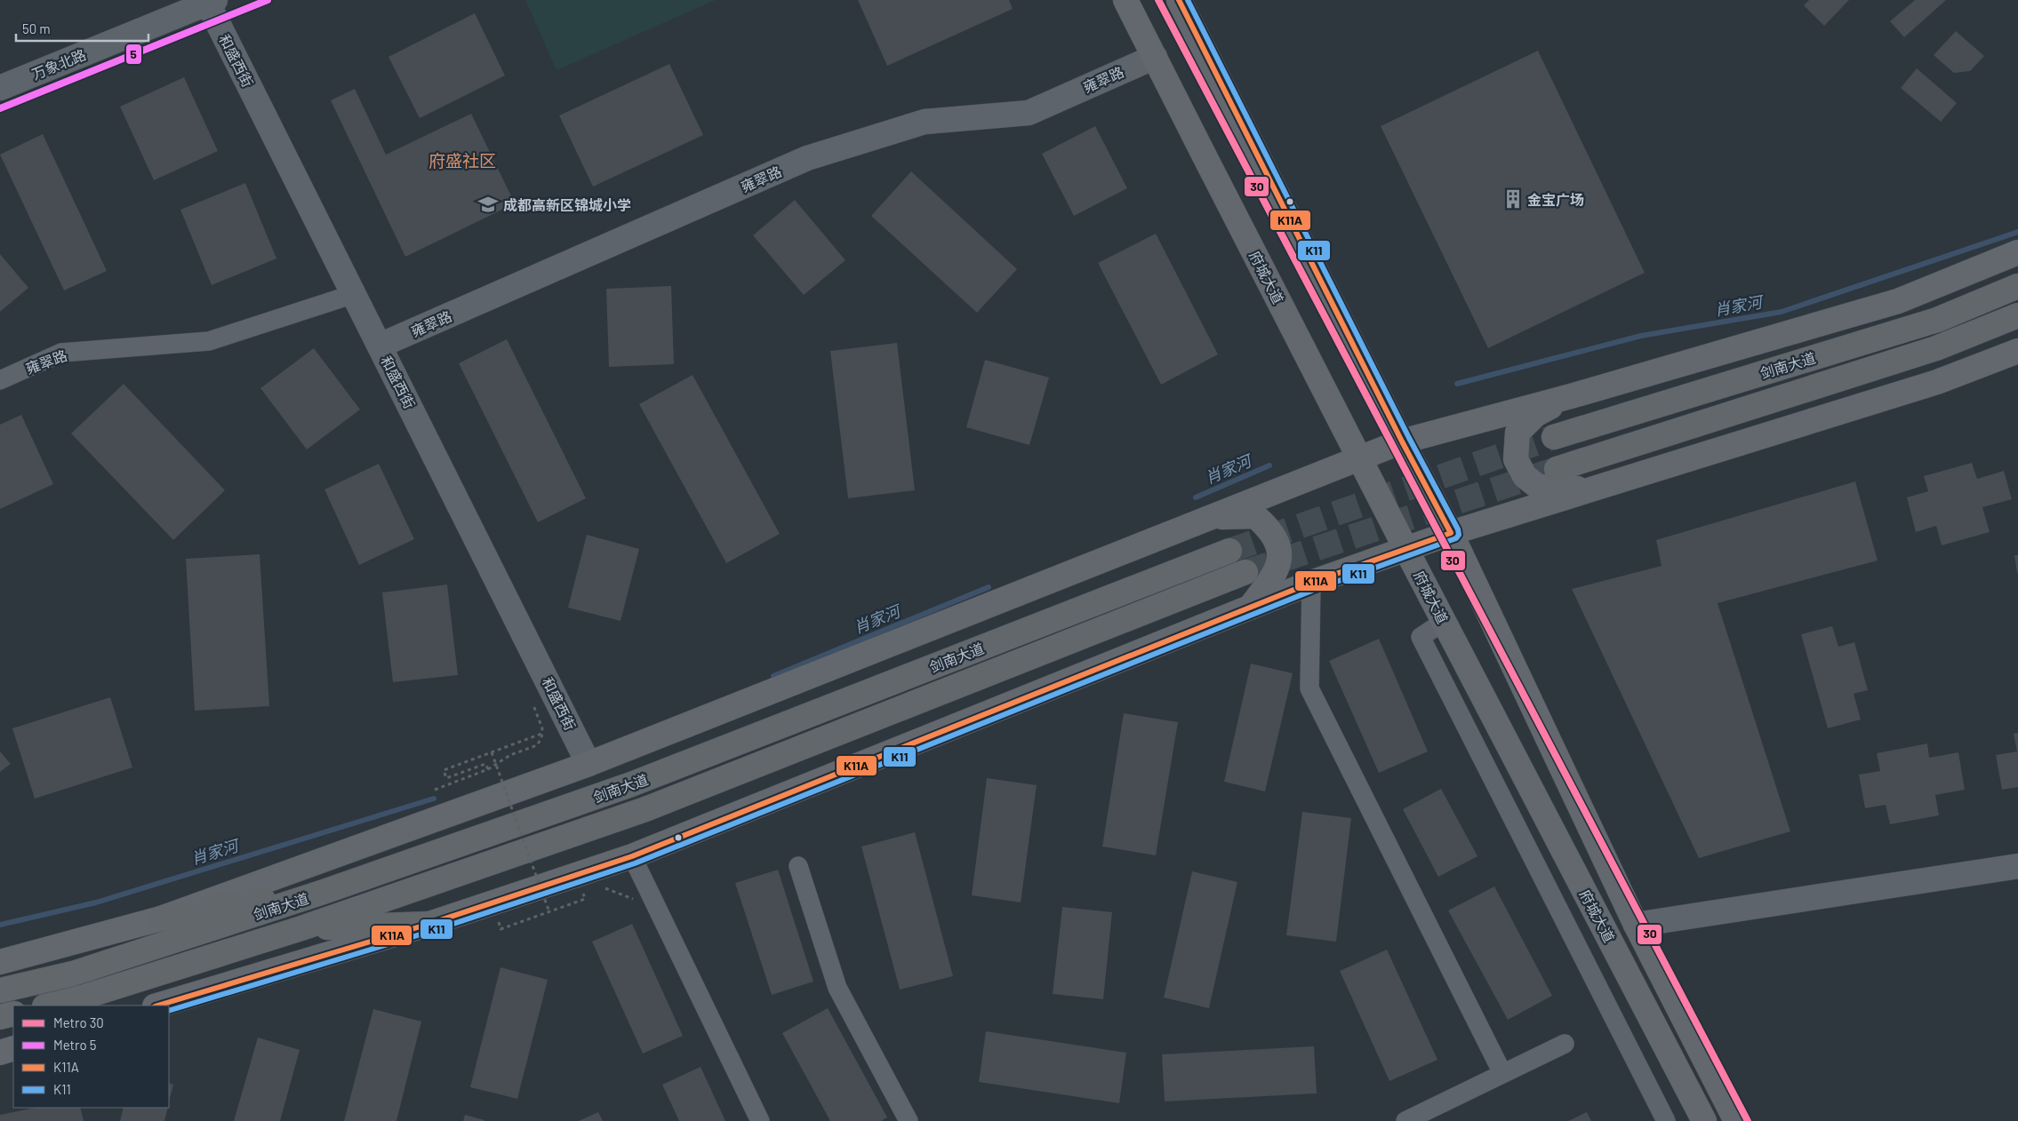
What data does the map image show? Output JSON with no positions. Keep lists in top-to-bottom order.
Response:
{
  "streets": {
    "highway": ["剑南大道"],
    "main road": ["府城大道"],
    "street": ["和盛西街", "万象北路", "雍翠路"]
  },
  "crossings": [
    ["和盛西街", "万象北路"],
    ["和盛西街", "雍翠路"],
    ["雍翠路", "府城大道"]
  ],
  "districts": ["府盛社区"],
  "water": ["肖家河"],
  "places": {
    "building": ["金宝广场"],
    "school or university": ["成都高新区锦城小学"]
  },
  "lines": [
    "metro line 30",
    "metro line 5",
    "transit line K11A",
    "transit line K11"
  ],
  "legend": [
    "Metro 30",
    "Metro 5",
    "K11A",
    "K11"
  ],
  "scale_bar": "50 m"
}
